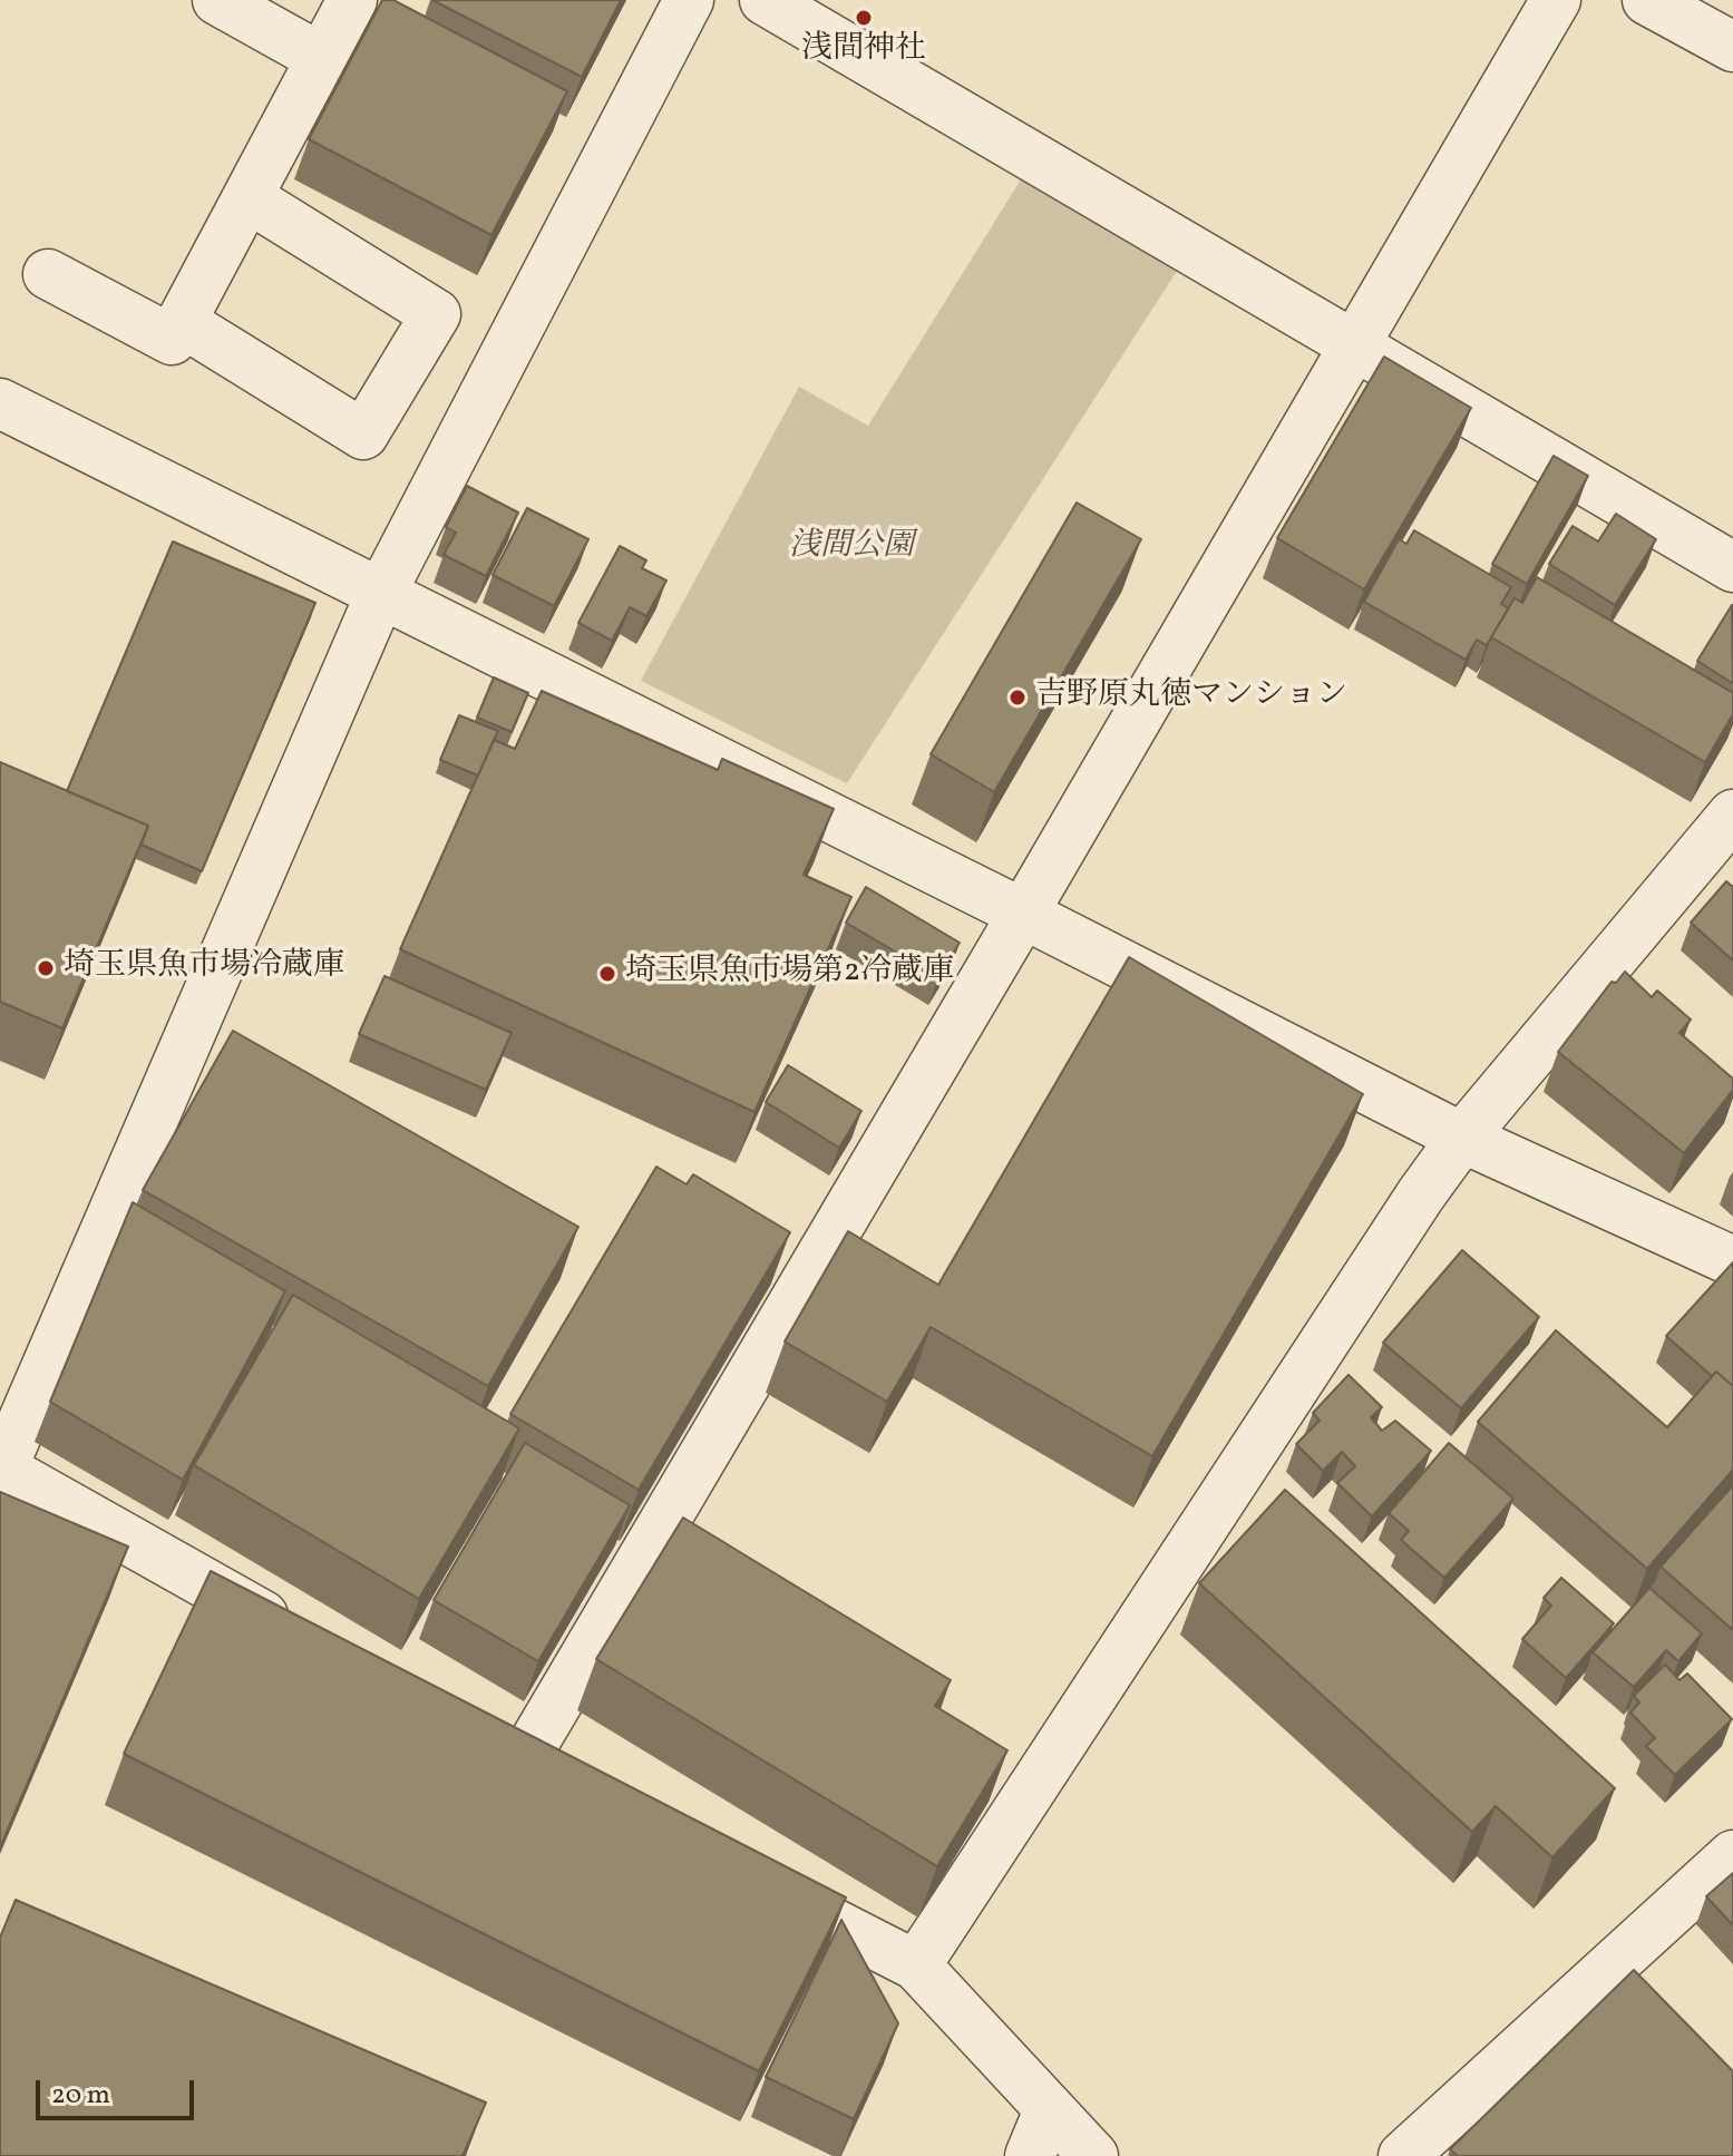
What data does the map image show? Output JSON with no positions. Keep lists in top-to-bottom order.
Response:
{
  "parks": ["浅間公園"],
  "places": [
    "浅間神社",
    "吉野原丸徳マンション",
    "埼玉県魚市場冷蔵庫",
    "埼玉県魚市場第2冷蔵庫"
  ],
  "scale_bar": "20 m"
}
